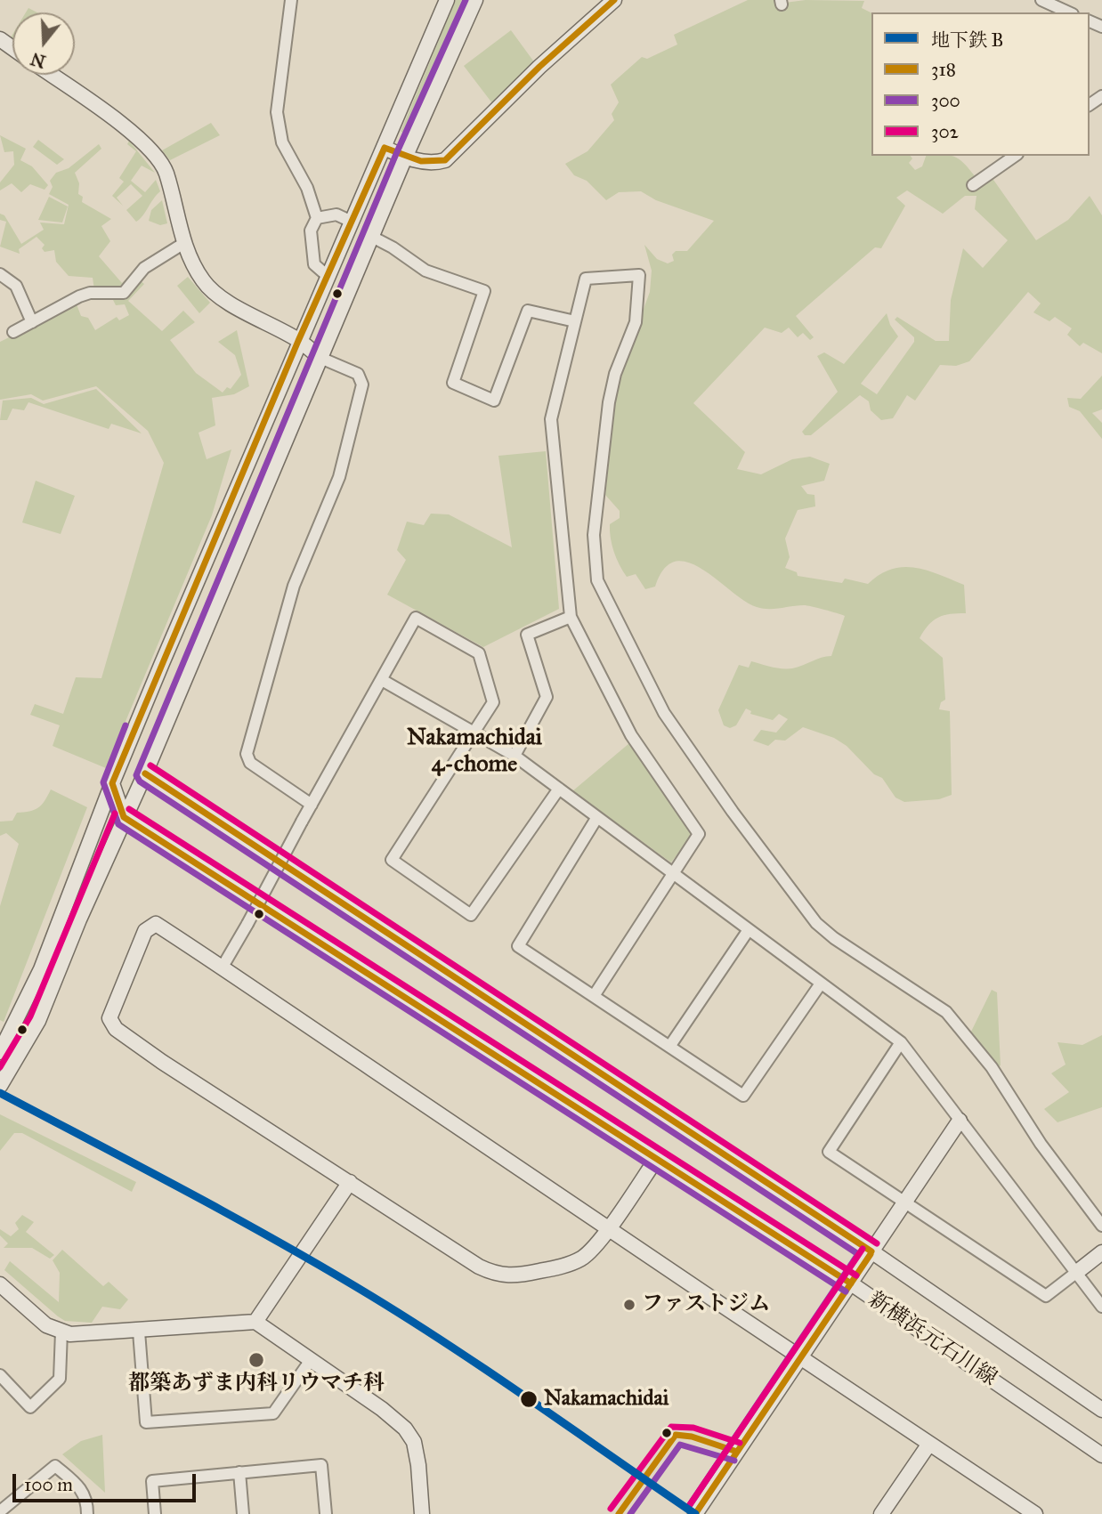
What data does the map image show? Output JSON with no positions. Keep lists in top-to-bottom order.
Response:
{
  "streets": {
    "street": ["新横浜元石川線"]
  },
  "districts": ["Nakamachidai 4-chome"],
  "places": ["ファストジム", "都築あずま内科リウマチ科", "Nakamachidai"],
  "lines": [
    "transit line 318",
    "transit line 300",
    "transit line 302",
    "metro line B"
  ],
  "legend": [
    "地下鉄 B",
    "318",
    "300",
    "302"
  ],
  "scale_bar": "100 m",
  "north": "bottom"
}
